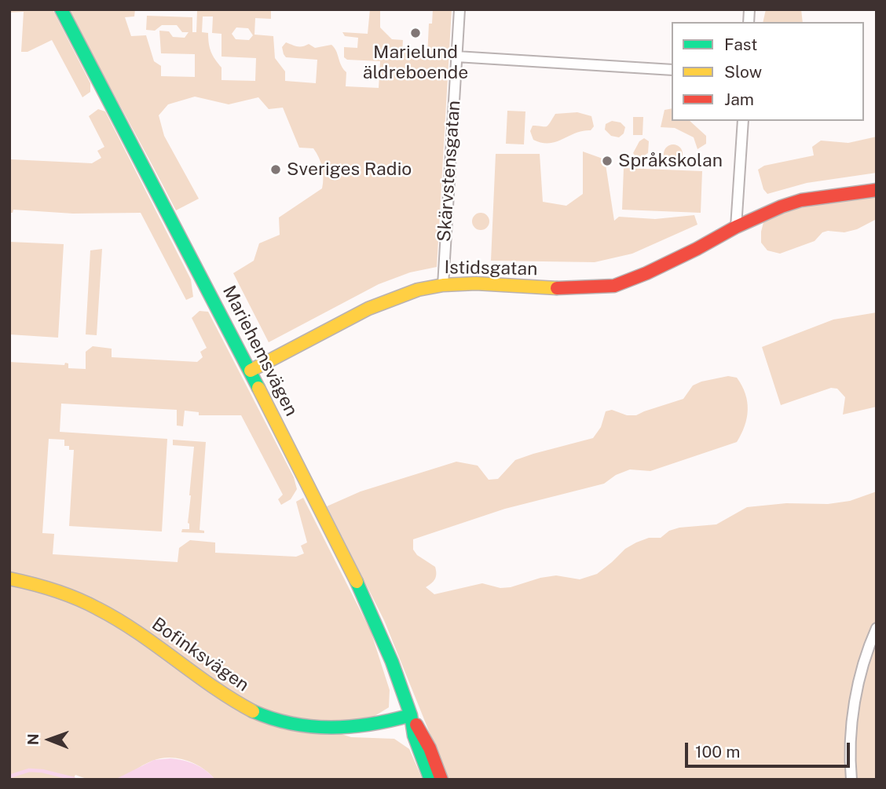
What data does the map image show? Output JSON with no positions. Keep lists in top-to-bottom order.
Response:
{
  "streets": {
    "street": [
      "Skärvstensgatan",
      "Istidsgatan",
      "Mariehemsvägen",
      "Bofinksvägen"
    ]
  },
  "crossings": [
    ["Skärvstensgatan", "Istidsgatan"],
    ["Istidsgatan", "Mariehemsvägen"],
    ["Mariehemsvägen", "Bofinksvägen"]
  ],
  "places": ["Marielund äldreboende", "Språkskolan", "Sveriges Radio"],
  "legend": ["Fast", "Slow", "Jam"],
  "scale_bar": "100 m",
  "north": "left"
}
